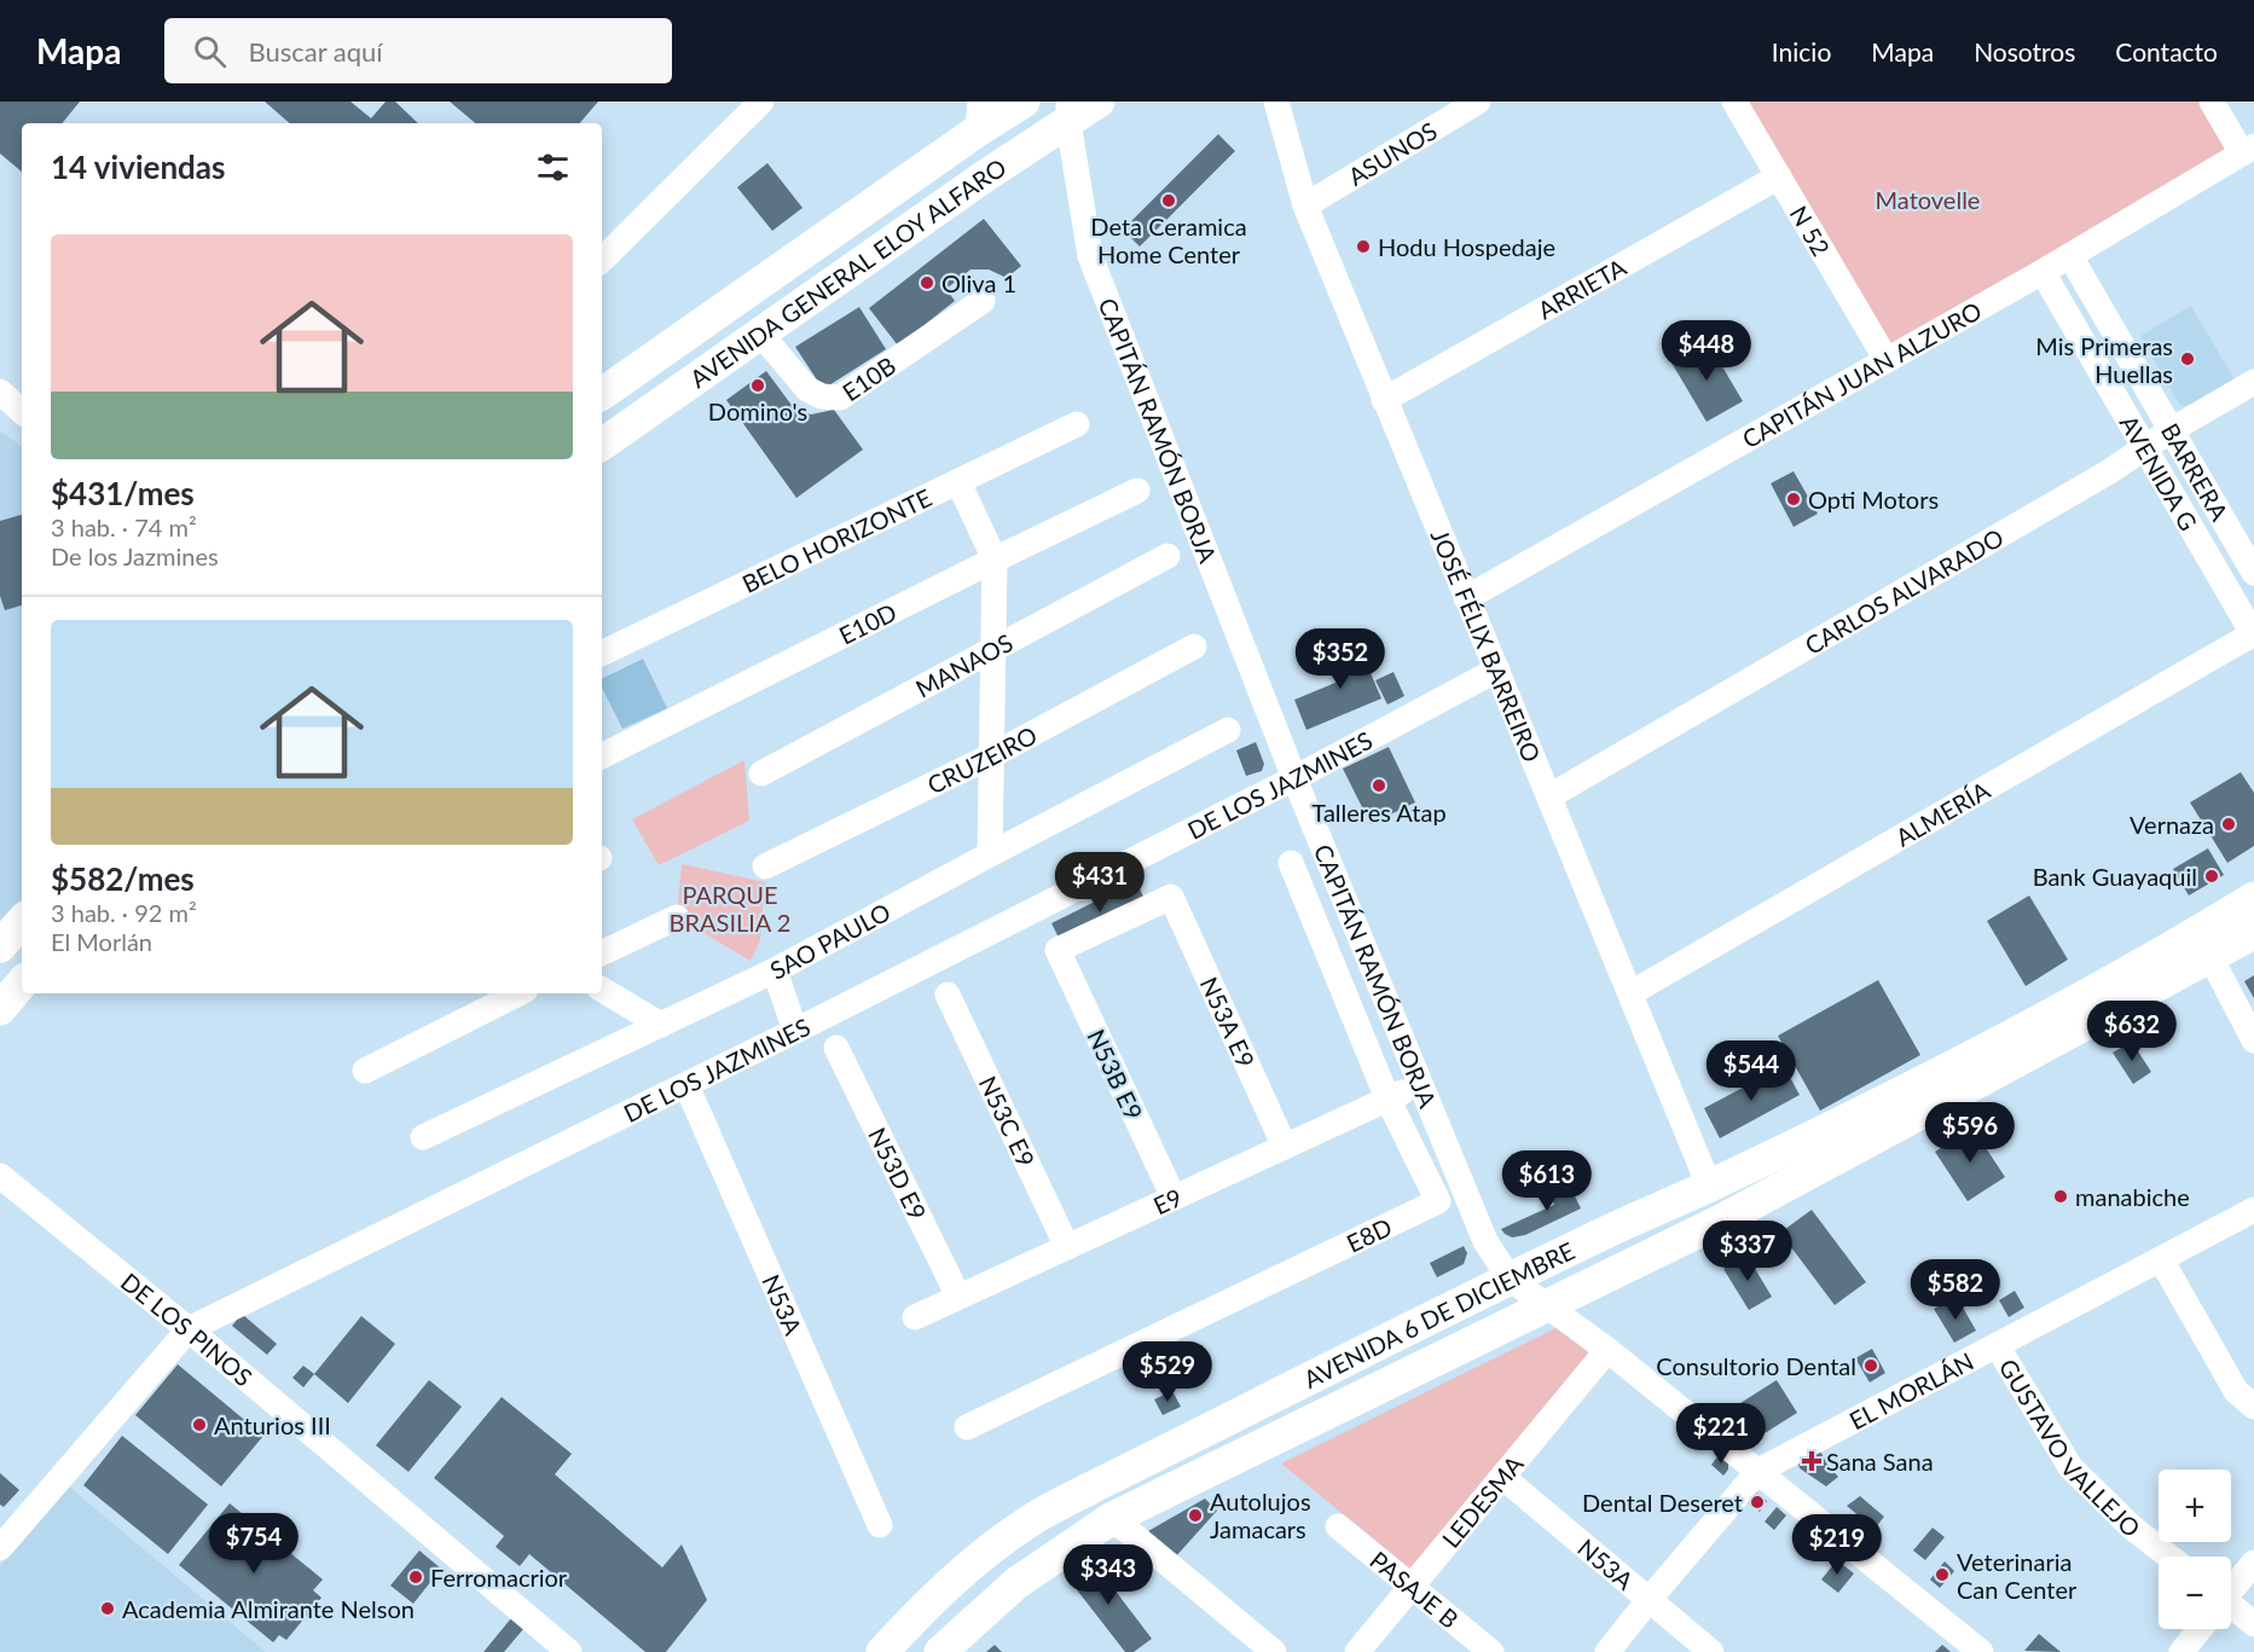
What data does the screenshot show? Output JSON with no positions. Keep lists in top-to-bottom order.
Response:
{
  "streets": {
    "main road": ["AVENIDA GENERAL ELOY ALFARO", "AVENIDA 6 DE DICIEMBRE"],
    "street": [
      "ASUNOS",
      "N 52",
      "ARRIETA",
      "CAPITÁN JUAN ALZURO",
      "E10B",
      "CAPITÁN RAMÓN BORJA",
      "BARRERA",
      "AVENIDA G",
      "BELO HORIZONTE",
      "CARLOS ALVARADO",
      "E10D",
      "JOSÉ FÉLIX BARREIRO",
      "MANAOS",
      "CRUZEIRO",
      "DE LOS JAZMINES",
      "ALMERÍA",
      "SAO PAULO",
      "N53A E9",
      "N53B E9",
      "N53C E9",
      "N53D E9",
      "E9",
      "E8D",
      "N53A",
      "DE LOS PINOS",
      "EL MORLÁN",
      "GUSTAVO VALLEJO",
      "LEDESMA",
      "PASAJE B"
    ]
  },
  "crossings": [
    ["ASUNOS", "JOSÉ FÉLIX BARREIRO"],
    ["N 52", "ARRIETA"],
    ["N 52", "CAPITÁN JUAN ALZURO"],
    ["AVENIDA GENERAL ELOY ALFARO", "E10B"],
    ["AVENIDA GENERAL ELOY ALFARO", "CAPITÁN RAMÓN BORJA"],
    ["ARRIETA", "JOSÉ FÉLIX BARREIRO"],
    ["CAPITÁN JUAN ALZURO", "BARRERA"],
    ["CAPITÁN JUAN ALZURO", "AVENIDA G"],
    ["CAPITÁN JUAN ALZURO", "JOSÉ FÉLIX BARREIRO"],
    ["CAPITÁN RAMÓN BORJA", "DE LOS JAZMINES"],
    ["CAPITÁN RAMÓN BORJA", "E9"],
    ["CAPITÁN RAMÓN BORJA", "AVENIDA 6 DE DICIEMBRE"],
    ["CAPITÁN RAMÓN BORJA", "EL MORLÁN"],
    ["CAPITÁN RAMÓN BORJA", "LEDESMA"],
    ["BARRERA", "CARLOS ALVARADO"],
    ["AVENIDA G", "CARLOS ALVARADO"],
    ["AVENIDA G", "ALMERÍA"],
    ["CARLOS ALVARADO", "JOSÉ FÉLIX BARREIRO"],
    ["JOSÉ FÉLIX BARREIRO", "DE LOS JAZMINES"],
    ["JOSÉ FÉLIX BARREIRO", "ALMERÍA"],
    ["JOSÉ FÉLIX BARREIRO", "AVENIDA 6 DE DICIEMBRE"],
    ["DE LOS JAZMINES", "N53A"],
    ["DE LOS JAZMINES", "DE LOS PINOS"],
    ["N53A E9", "N53B E9"],
    ["N53A E9", "E9"],
    ["N53B E9", "E9"],
    ["N53C E9", "E9"],
    ["N53D E9", "E9"],
    ["E9", "E8D"],
    ["N53A", "LEDESMA"],
    ["EL MORLÁN", "GUSTAVO VALLEJO"],
    ["LEDESMA", "PASAJE B"]
  ],
  "parks": ["Matovelle", "PARQUE BRASILIA 2"],
  "places": {
    "other": [
      "Deta Ceramica Home Center",
      "Hodu Hospedaje",
      "Oliva 1",
      "Mis Primeras Huellas",
      "Domino's",
      "Opti Motors",
      "Talleres Atap",
      "Vernaza",
      "Bank Guayaquil",
      "manabiche",
      "Consultorio Dental",
      "Anturios III",
      "Dental Deseret",
      "Autolujos Jamacars",
      "Veterinaria Can Center",
      "Ferromacrior",
      "Academia Almirante Nelson"
    ],
    "health": ["Sana Sana"]
  },
  "page": {
    "header": "Mapa",
    "search": "Buscar aquí",
    "nav": [
      "Inicio",
      "Mapa",
      "Nosotros",
      "Contacto"
    ],
    "heading": "14 viviendas",
    "list": [
      {
        "name": "$431/mes",
        "note": "3 hab. · 74 m² · De los Jazmines"
      },
      {
        "name": "$582/mes",
        "note": "3 hab. · 92 m² · El Morlán"
      }
    ],
    "price": [
      "$448",
      "$352",
      "$431",
      "$632",
      "$544",
      "$596",
      "$613",
      "$337",
      "$582",
      "$529",
      "$221",
      "$754",
      "$219",
      "$343"
    ],
    "map_buttons": ["+", "−"]
  }
}
